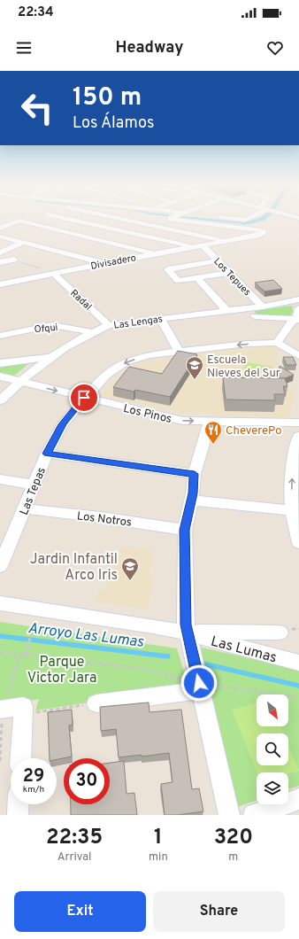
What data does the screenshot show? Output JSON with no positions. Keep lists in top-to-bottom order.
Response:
{
  "streets": {
    "street": [
      "Divisadero",
      "Los Tepues",
      "Radal",
      "Las Lengas",
      "Ofqui",
      "Los Pinos",
      "Las Tepas",
      "Los Notros",
      "Las Lumas"
    ]
  },
  "crossings": [
    ["Divisadero", "Los Tepues"],
    ["Divisadero", "Radal"],
    ["Los Tepues", "Las Lengas"],
    ["Radal", "Las Lengas"],
    ["Las Lengas", "Ofqui"],
    ["Las Lengas", "Los Pinos"],
    ["Los Pinos", "Las Tepas"],
    ["Las Tepas", "Los Notros"]
  ],
  "one_way": ["Las Tepas"],
  "water": ["Arroyo Las Lumas"],
  "parks": ["Parque Victor Jara"],
  "places": {
    "school or university": ["Escuela Nieves del Sur", "Jardin Infantil Arco Iris"],
    "restaurant": ["CheverePo"]
  },
  "north": "bottom right",
  "page": {
    "status": "22:34",
    "header": "Headway",
    "turn": ["150 m", "Los Álamos"],
    "speed": "29 km/h",
    "limit": "30",
    "eta": [
      "22:35",
      "Arrival",
      "1",
      "min",
      "320",
      "m"
    ],
    "buttons": ["Exit", "Share"]
  }
}
